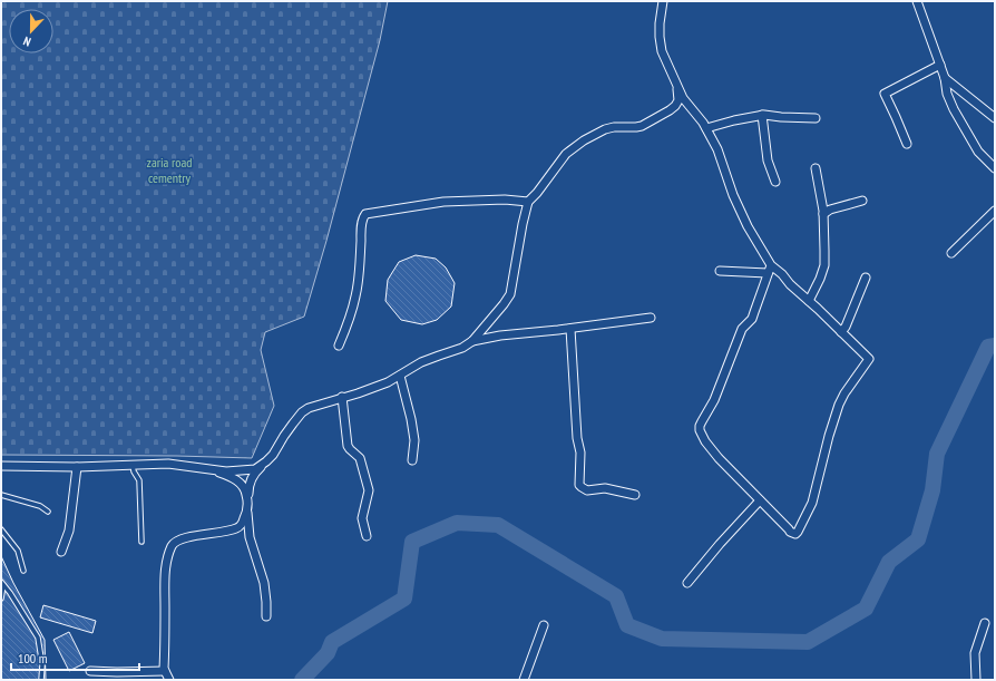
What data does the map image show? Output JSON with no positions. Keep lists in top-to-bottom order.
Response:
{
  "parks": ["zaria road cementry"],
  "scale_bar": "100 m",
  "north": "bottom"
}
